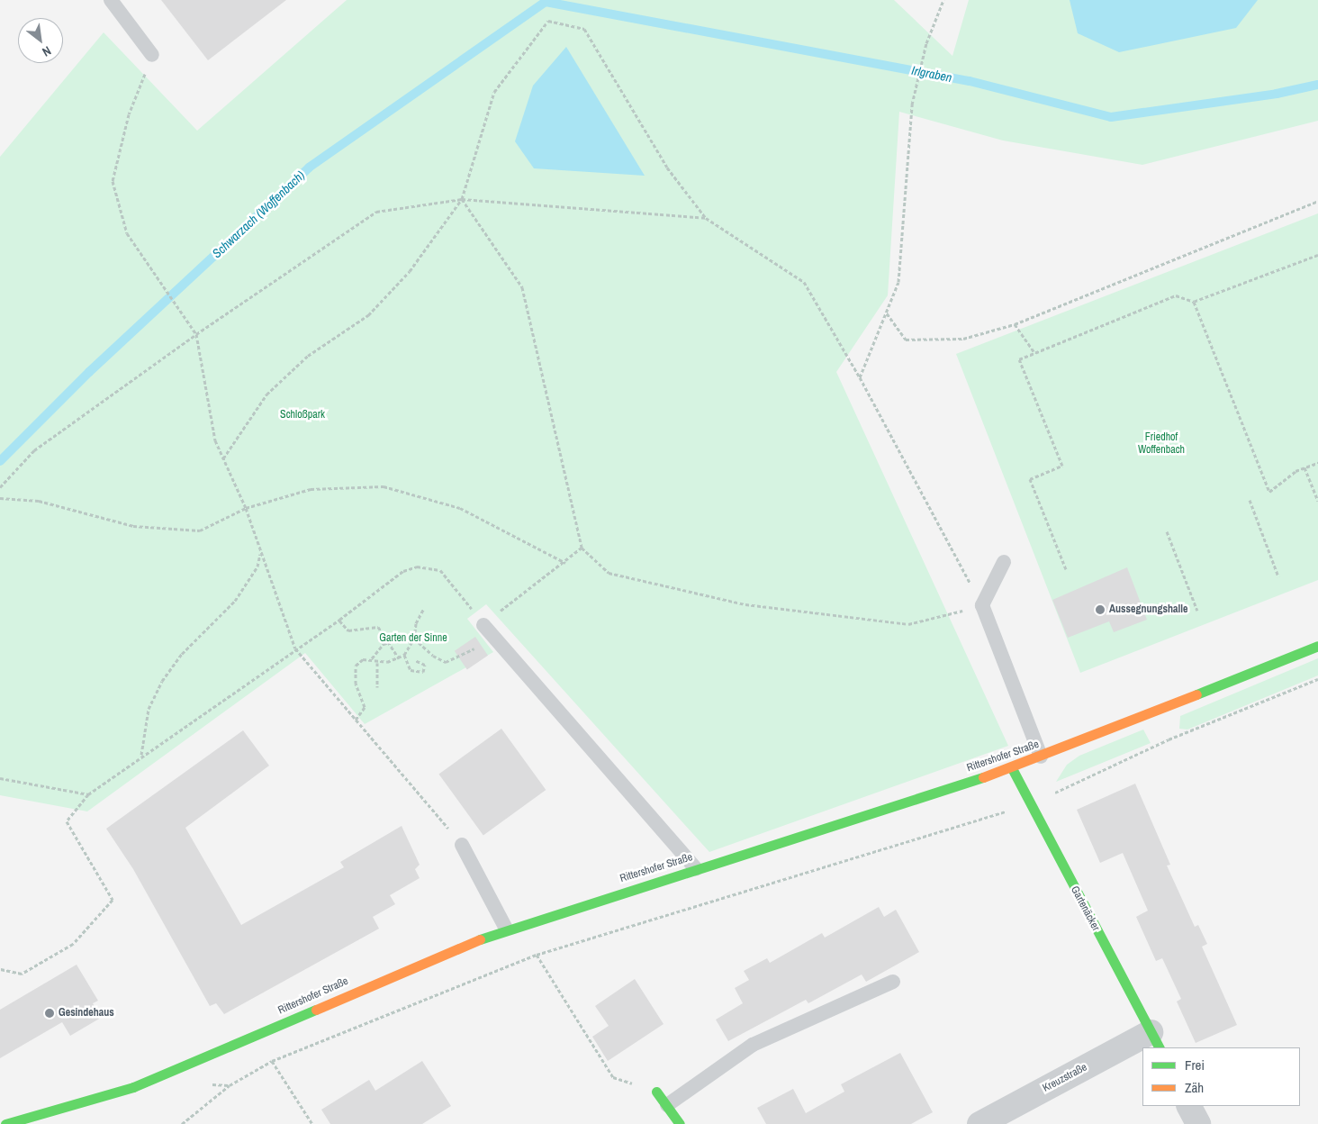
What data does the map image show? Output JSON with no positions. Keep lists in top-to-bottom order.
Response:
{
  "streets": {
    "street": ["Rittershofer Straße", "Gartenäcker", "Kreuzstraße"]
  },
  "crossings": [
    ["Rittershofer Straße", "Gartenäcker"],
    ["Gartenäcker", "Kreuzstraße"]
  ],
  "water": ["Irlgraben", "Schwarzach (Woffenbach)"],
  "parks": ["Schloßpark", "Friedhof Woffenbach", "Garten der Sinne"],
  "places": ["Aussegnungshalle", "Gesindehaus"],
  "legend": ["Frei", "Zäh"],
  "north": "bottom right"
}
